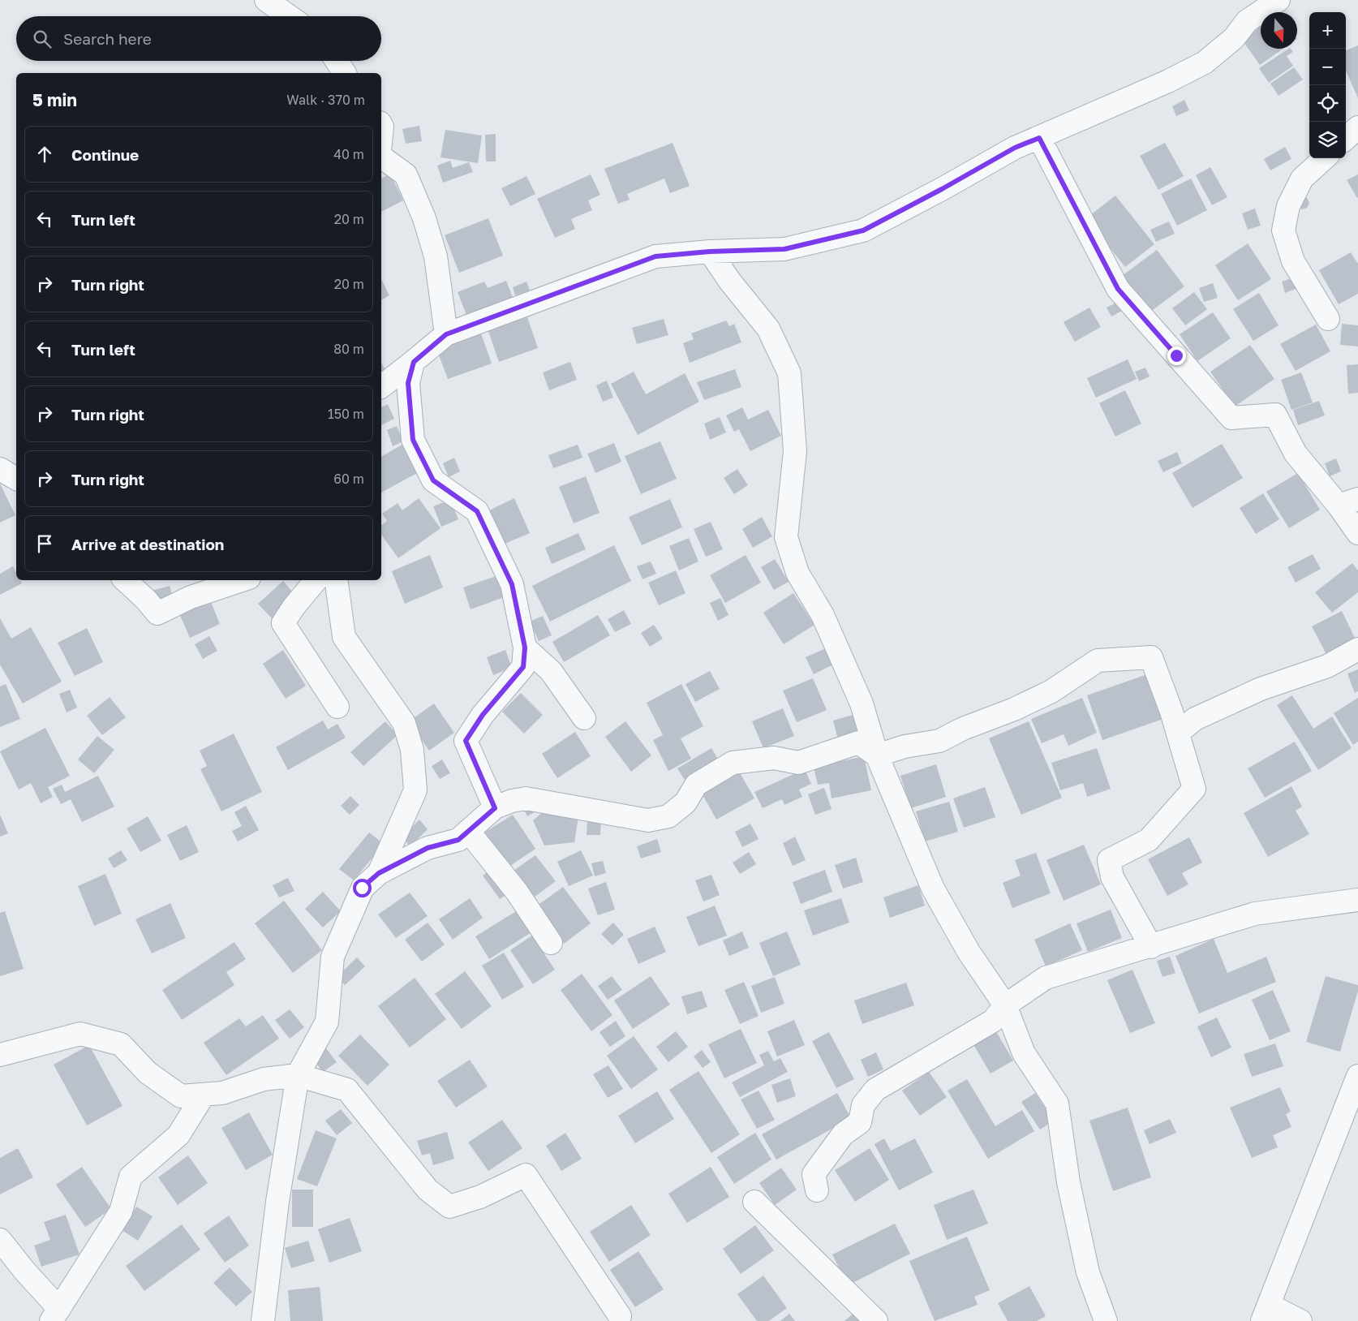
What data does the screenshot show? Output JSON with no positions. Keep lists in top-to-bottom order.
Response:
{
  "north": "bottom",
  "page": {
    "map_buttons": ["+", "−"],
    "search": "Search here",
    "heading": ["5 min", "Walk · 370 m"],
    "list": [
      ["Continue", "40 m"],
      ["Turn left", "20 m"],
      ["Turn right", "20 m"],
      ["Turn left", "80 m"],
      ["Turn right", "150 m"],
      ["Turn right", "60 m"],
      "Arrive at destination"
    ]
  }
}
